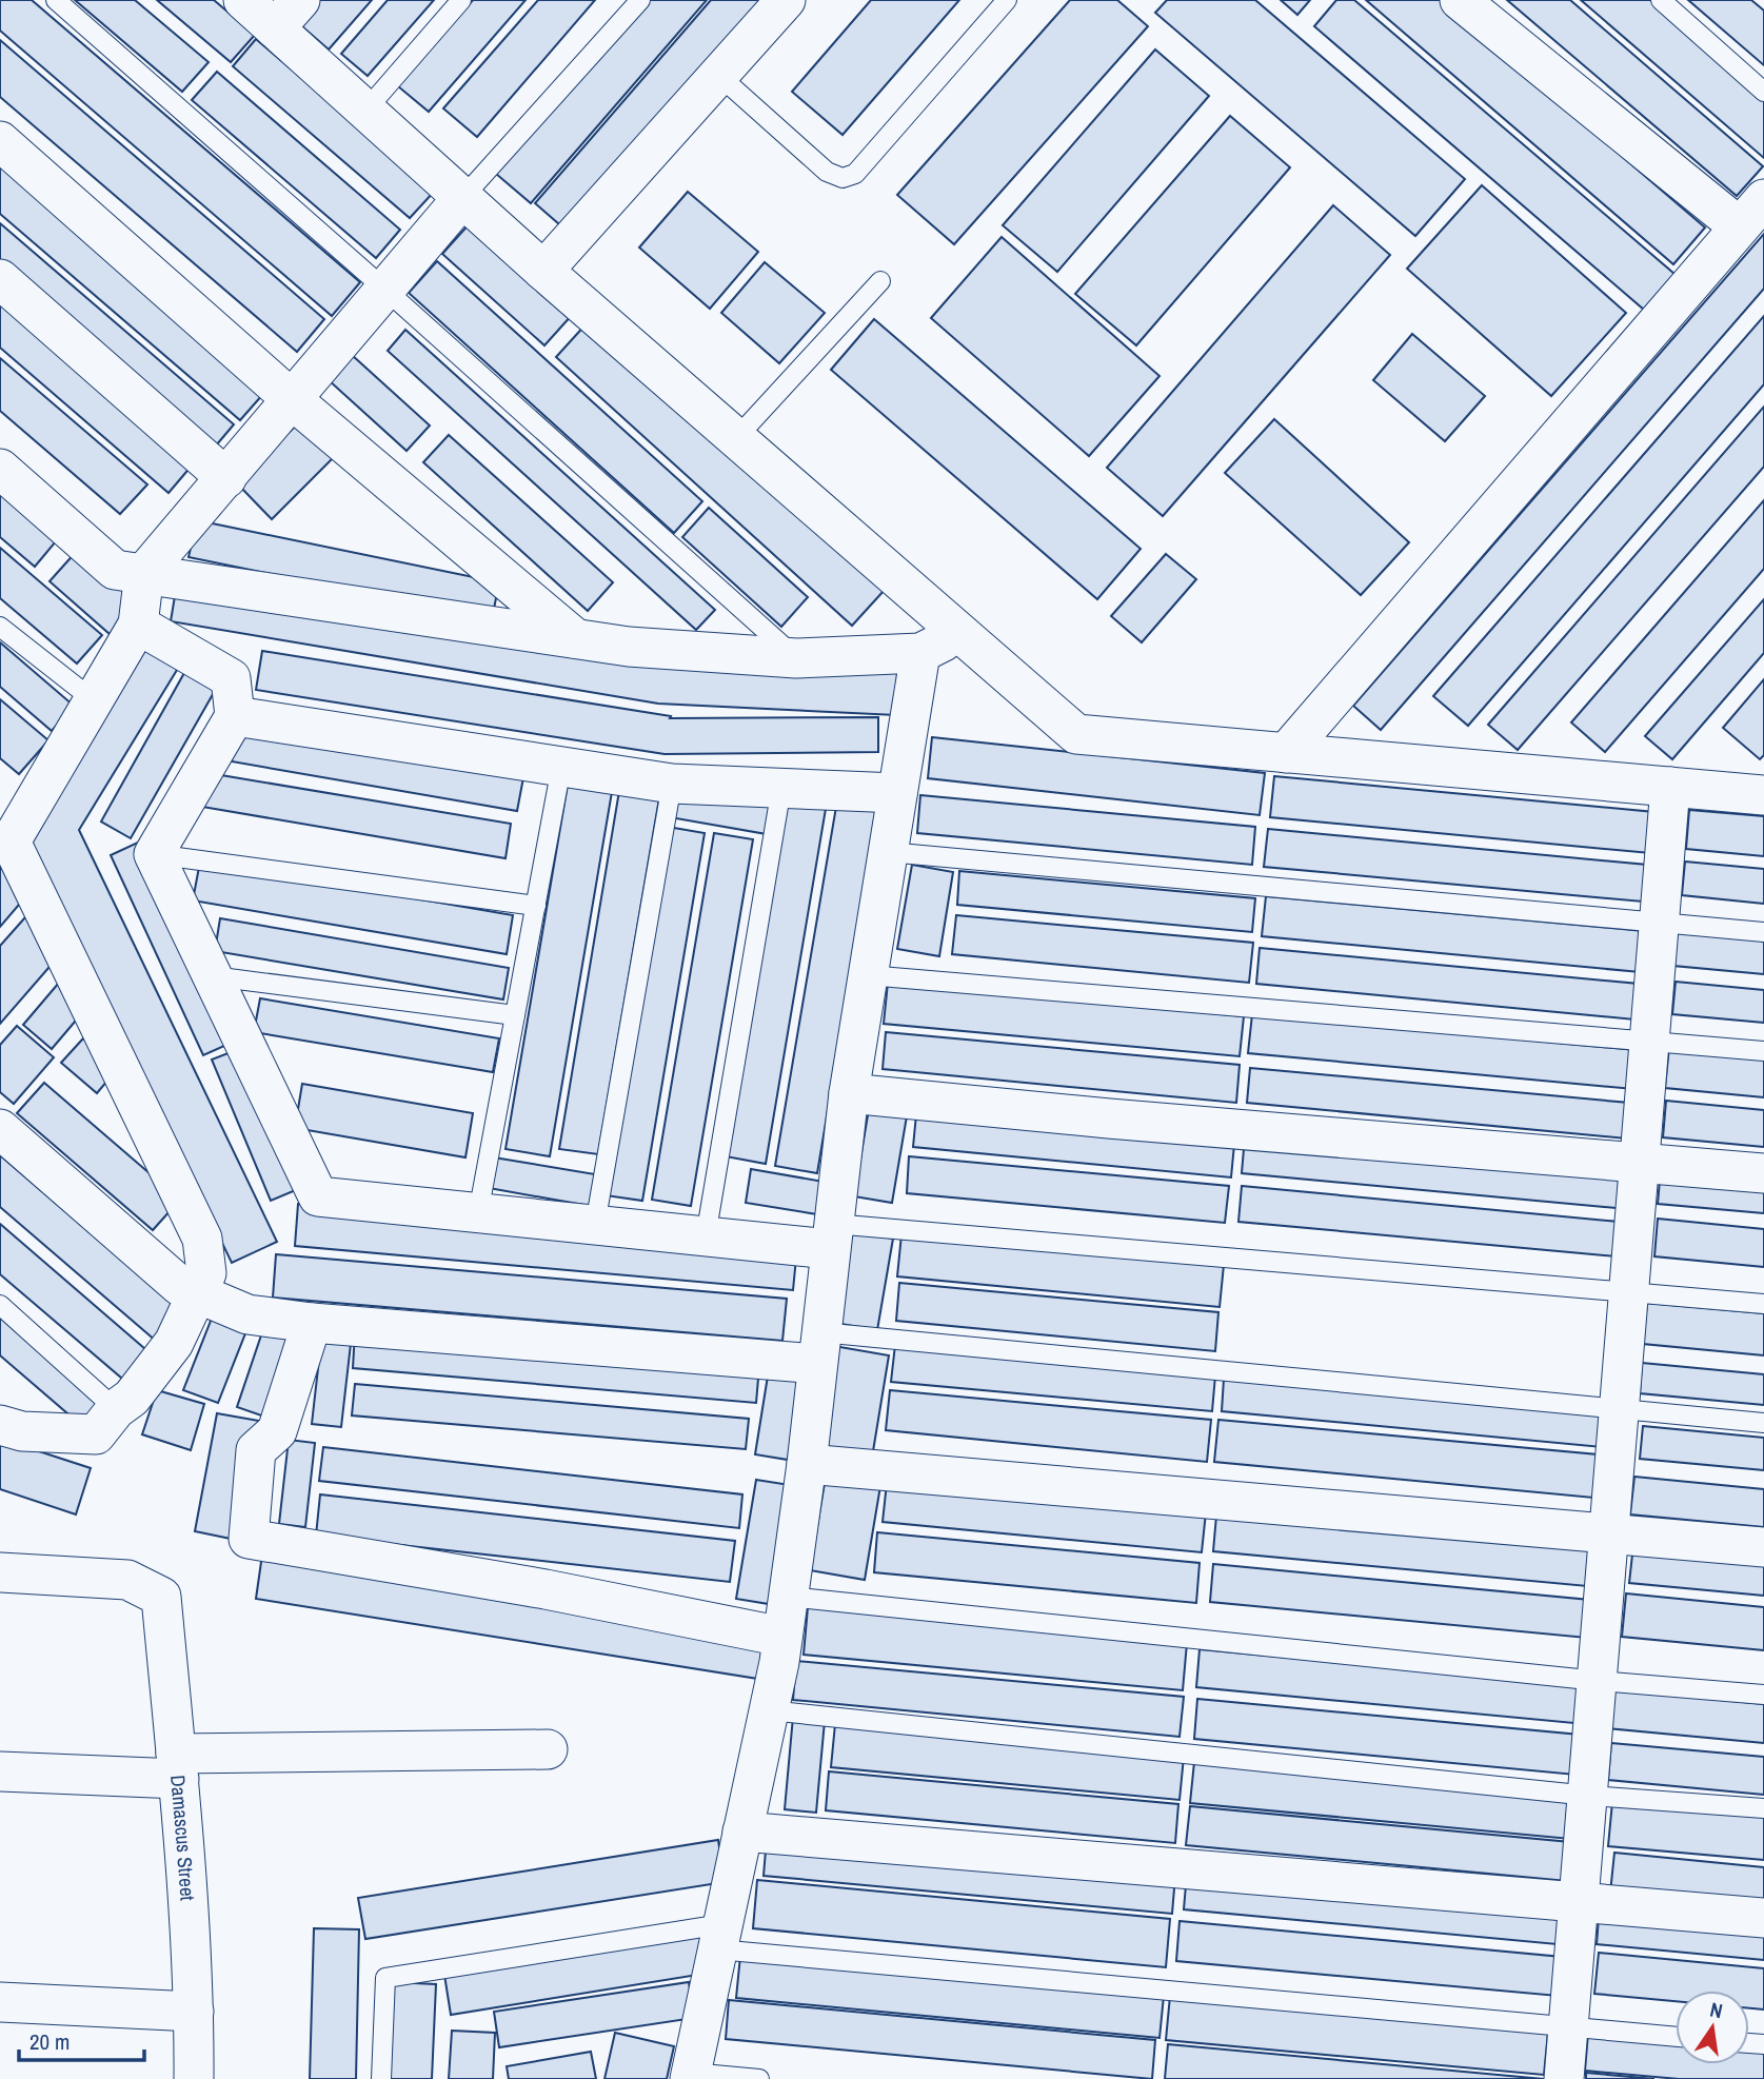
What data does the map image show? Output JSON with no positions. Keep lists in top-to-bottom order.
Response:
{
  "streets": {
    "street": ["Damascus Street"]
  },
  "scale_bar": "20 m",
  "north": "top"
}
